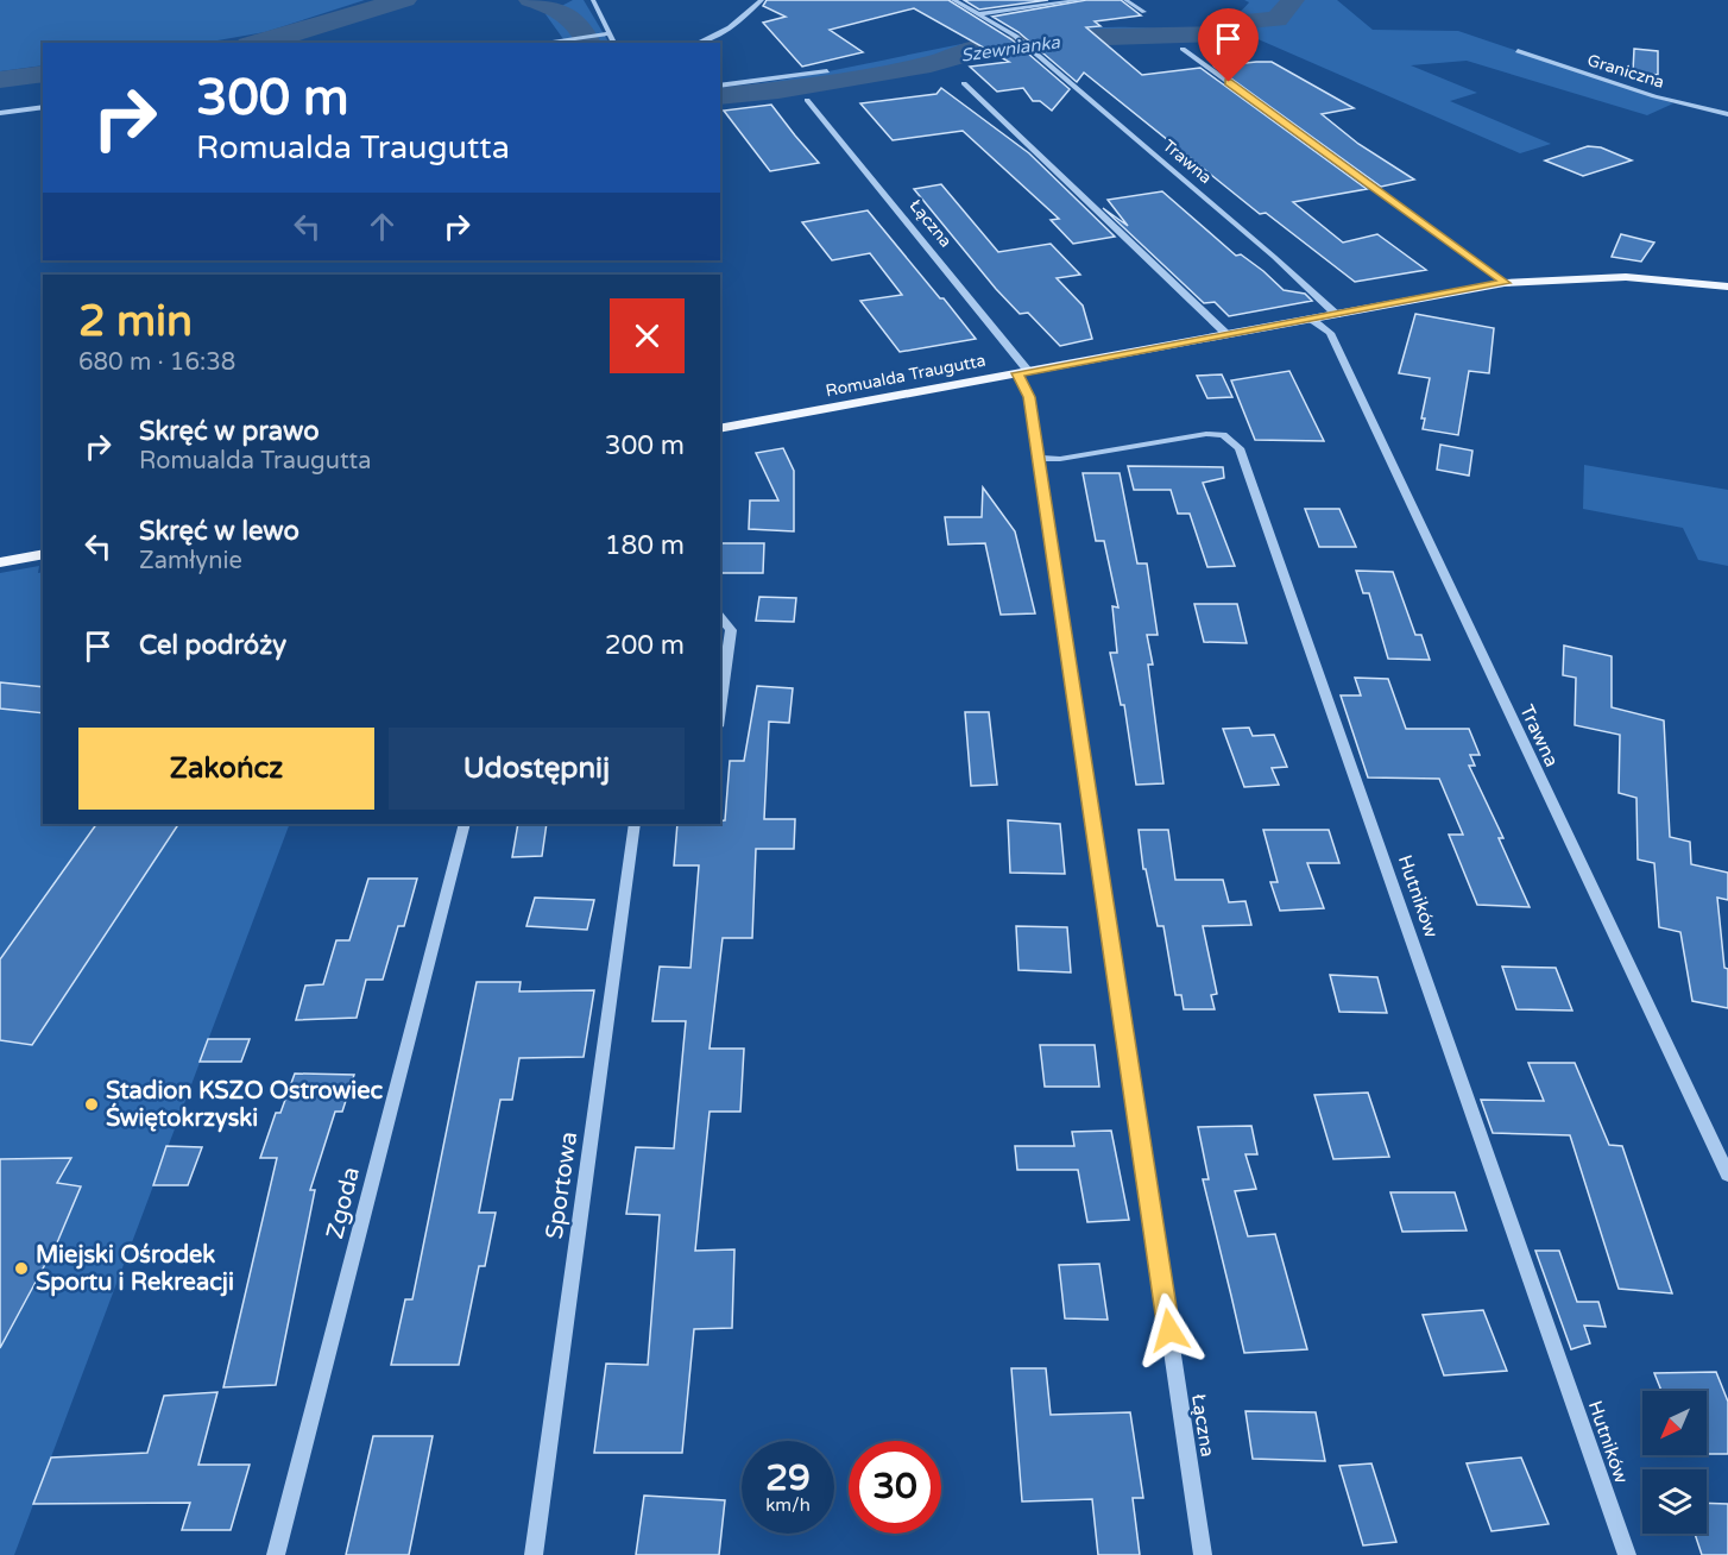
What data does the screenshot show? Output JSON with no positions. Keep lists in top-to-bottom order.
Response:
{
  "streets": {
    "main road": ["Romualda Traugutta"],
    "street": [
      "Graniczna",
      "Trawna",
      "Łączna",
      "Hutników",
      "Sportowa",
      "Zgoda"
    ]
  },
  "crossings": [
    ["Trawna", "Romualda Traugutta"],
    ["Łączna", "Romualda Traugutta"],
    ["Łączna", "Hutników"]
  ],
  "water": ["Szewnianka"],
  "places": ["Stadion KSZO Ostrowiec Świętokrzyski", "Miejski Ośrodek Sportu i Rekreacji"],
  "north": "bottom left",
  "page": {
    "turn": ["300 m", "Romualda Traugutta"],
    "heading": ["2 min", "680 m · 16:38"],
    "list": [
      {
        "name": "Skręć w prawo",
        "note": "Romualda Traugutta",
        "value": "300 m"
      },
      {
        "name": "Skręć w lewo",
        "note": "Zamłynie",
        "value": "180 m"
      },
      {
        "name": "Cel podróży",
        "value": "200 m"
      }
    ],
    "buttons": ["Zakończ", "Udostępnij"],
    "speed": "29 km/h",
    "limit": "30"
  }
}
